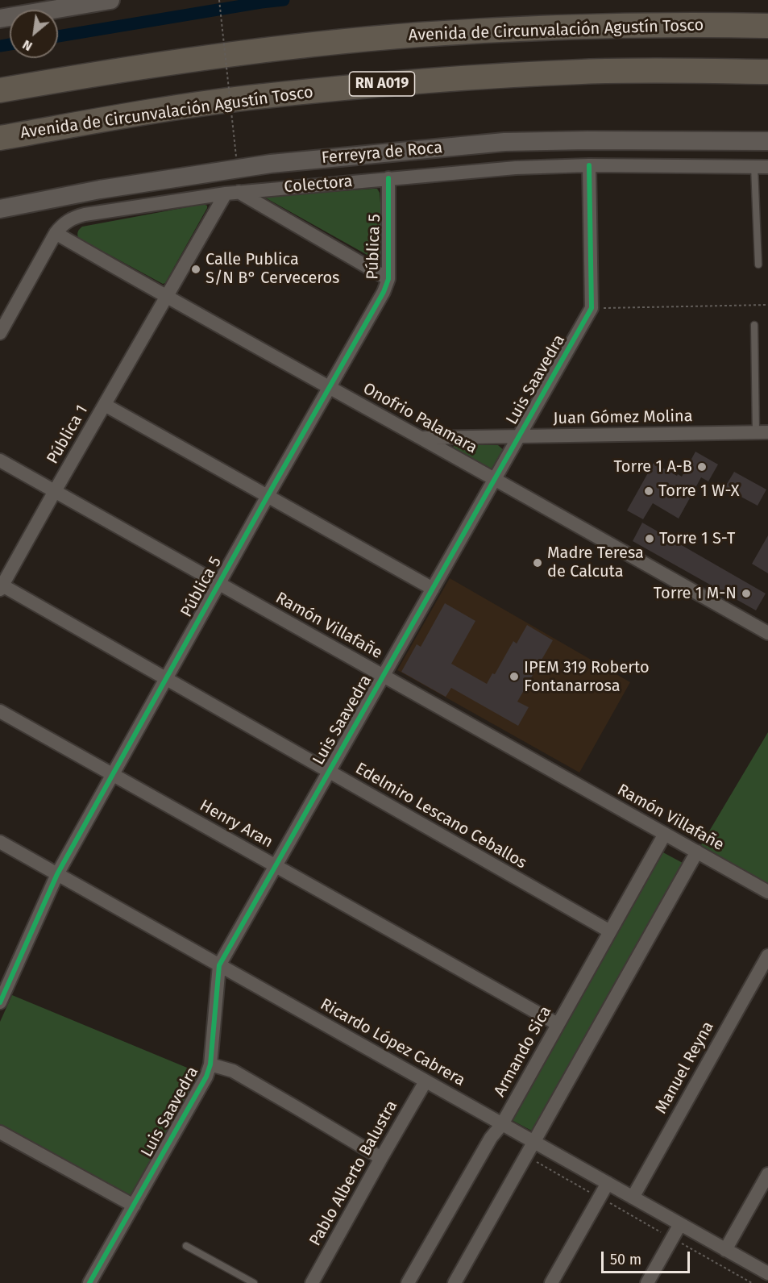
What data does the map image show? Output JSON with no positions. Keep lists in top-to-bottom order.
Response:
{
  "streets": {
    "highway": ["Avenida de Circunvalación Agustín Tosco", "RN A019"],
    "street": [
      "Ferreyra de Roca",
      "Colectora",
      "Pública 5",
      "Luis Saavedra",
      "Juan Gómez Molina",
      "Onofrio Palamara",
      "Pública 1",
      "Ramón Villafañe",
      "Edelmiro Lescano Ceballos",
      "Henry Aran",
      "Ricardo López Cabrera",
      "Armando Sica",
      "Manuel Reyna",
      "Pablo Alberto Balustra"
    ]
  },
  "crossings": [
    ["Colectora", "Pública 5"],
    ["Colectora", "Onofrio Palamara"],
    ["Colectora", "Pública 1"],
    ["Pública 5", "Onofrio Palamara"],
    ["Pública 5", "Ramón Villafañe"],
    ["Pública 5", "Edelmiro Lescano Ceballos"],
    ["Pública 5", "Henry Aran"],
    ["Pública 5", "Ricardo López Cabrera"],
    ["Luis Saavedra", "Juan Gómez Molina"],
    ["Luis Saavedra", "Onofrio Palamara"],
    ["Luis Saavedra", "Ramón Villafañe"],
    ["Luis Saavedra", "Edelmiro Lescano Ceballos"],
    ["Luis Saavedra", "Henry Aran"],
    ["Luis Saavedra", "Ricardo López Cabrera"],
    ["Juan Gómez Molina", "Onofrio Palamara"],
    ["Onofrio Palamara", "Pública 1"],
    ["Pública 1", "Ramón Villafañe"],
    ["Pública 1", "Edelmiro Lescano Ceballos"],
    ["Ramón Villafañe", "Armando Sica"],
    ["Edelmiro Lescano Ceballos", "Armando Sica"],
    ["Henry Aran", "Armando Sica"],
    ["Ricardo López Cabrera", "Armando Sica"],
    ["Ricardo López Cabrera", "Manuel Reyna"],
    ["Ricardo López Cabrera", "Pablo Alberto Balustra"]
  ],
  "places": [
    "Calle Publica S/N B° Cerveceros",
    "Torre 1 A-B",
    "Torre 1 W-X",
    "Torre 1 S-T",
    "Madre Teresa de Calcuta",
    "Torre 1 M-N",
    "IPEM 319 Roberto Fontanarrosa"
  ],
  "scale_bar": "50 m",
  "north": "bottom left"
}
